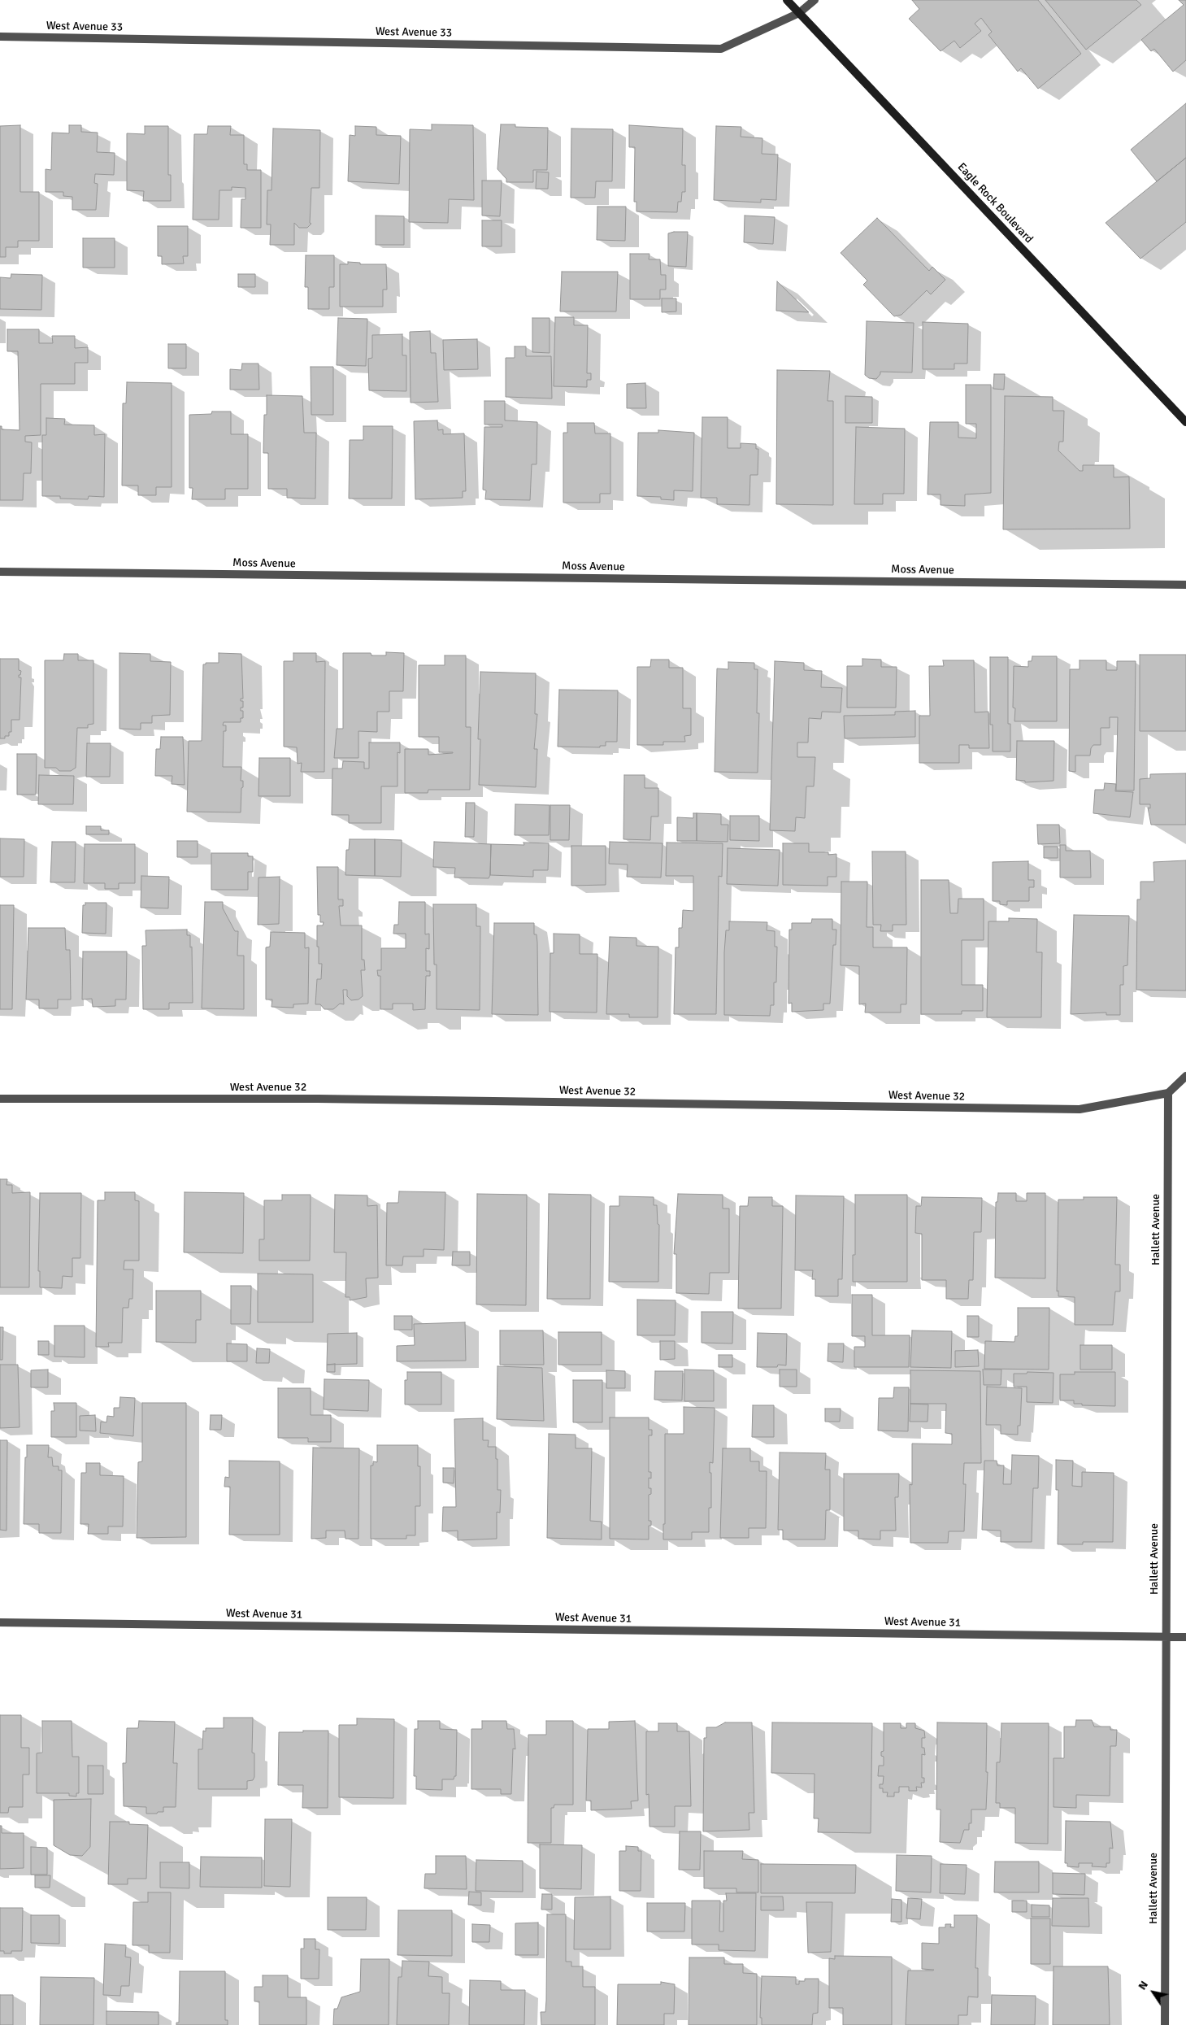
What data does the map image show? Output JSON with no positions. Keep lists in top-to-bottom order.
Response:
{
  "streets": {
    "main road": ["Eagle Rock Boulevard"],
    "street": [
      "West Avenue 33",
      "Moss Avenue",
      "West Avenue 32",
      "Hallett Avenue",
      "West Avenue 31"
    ]
  },
  "crossings": [
    ["West Avenue 33", "Eagle Rock Boulevard"],
    ["West Avenue 32", "Hallett Avenue"],
    ["Hallett Avenue", "West Avenue 31"]
  ],
  "north": "top left"
}
